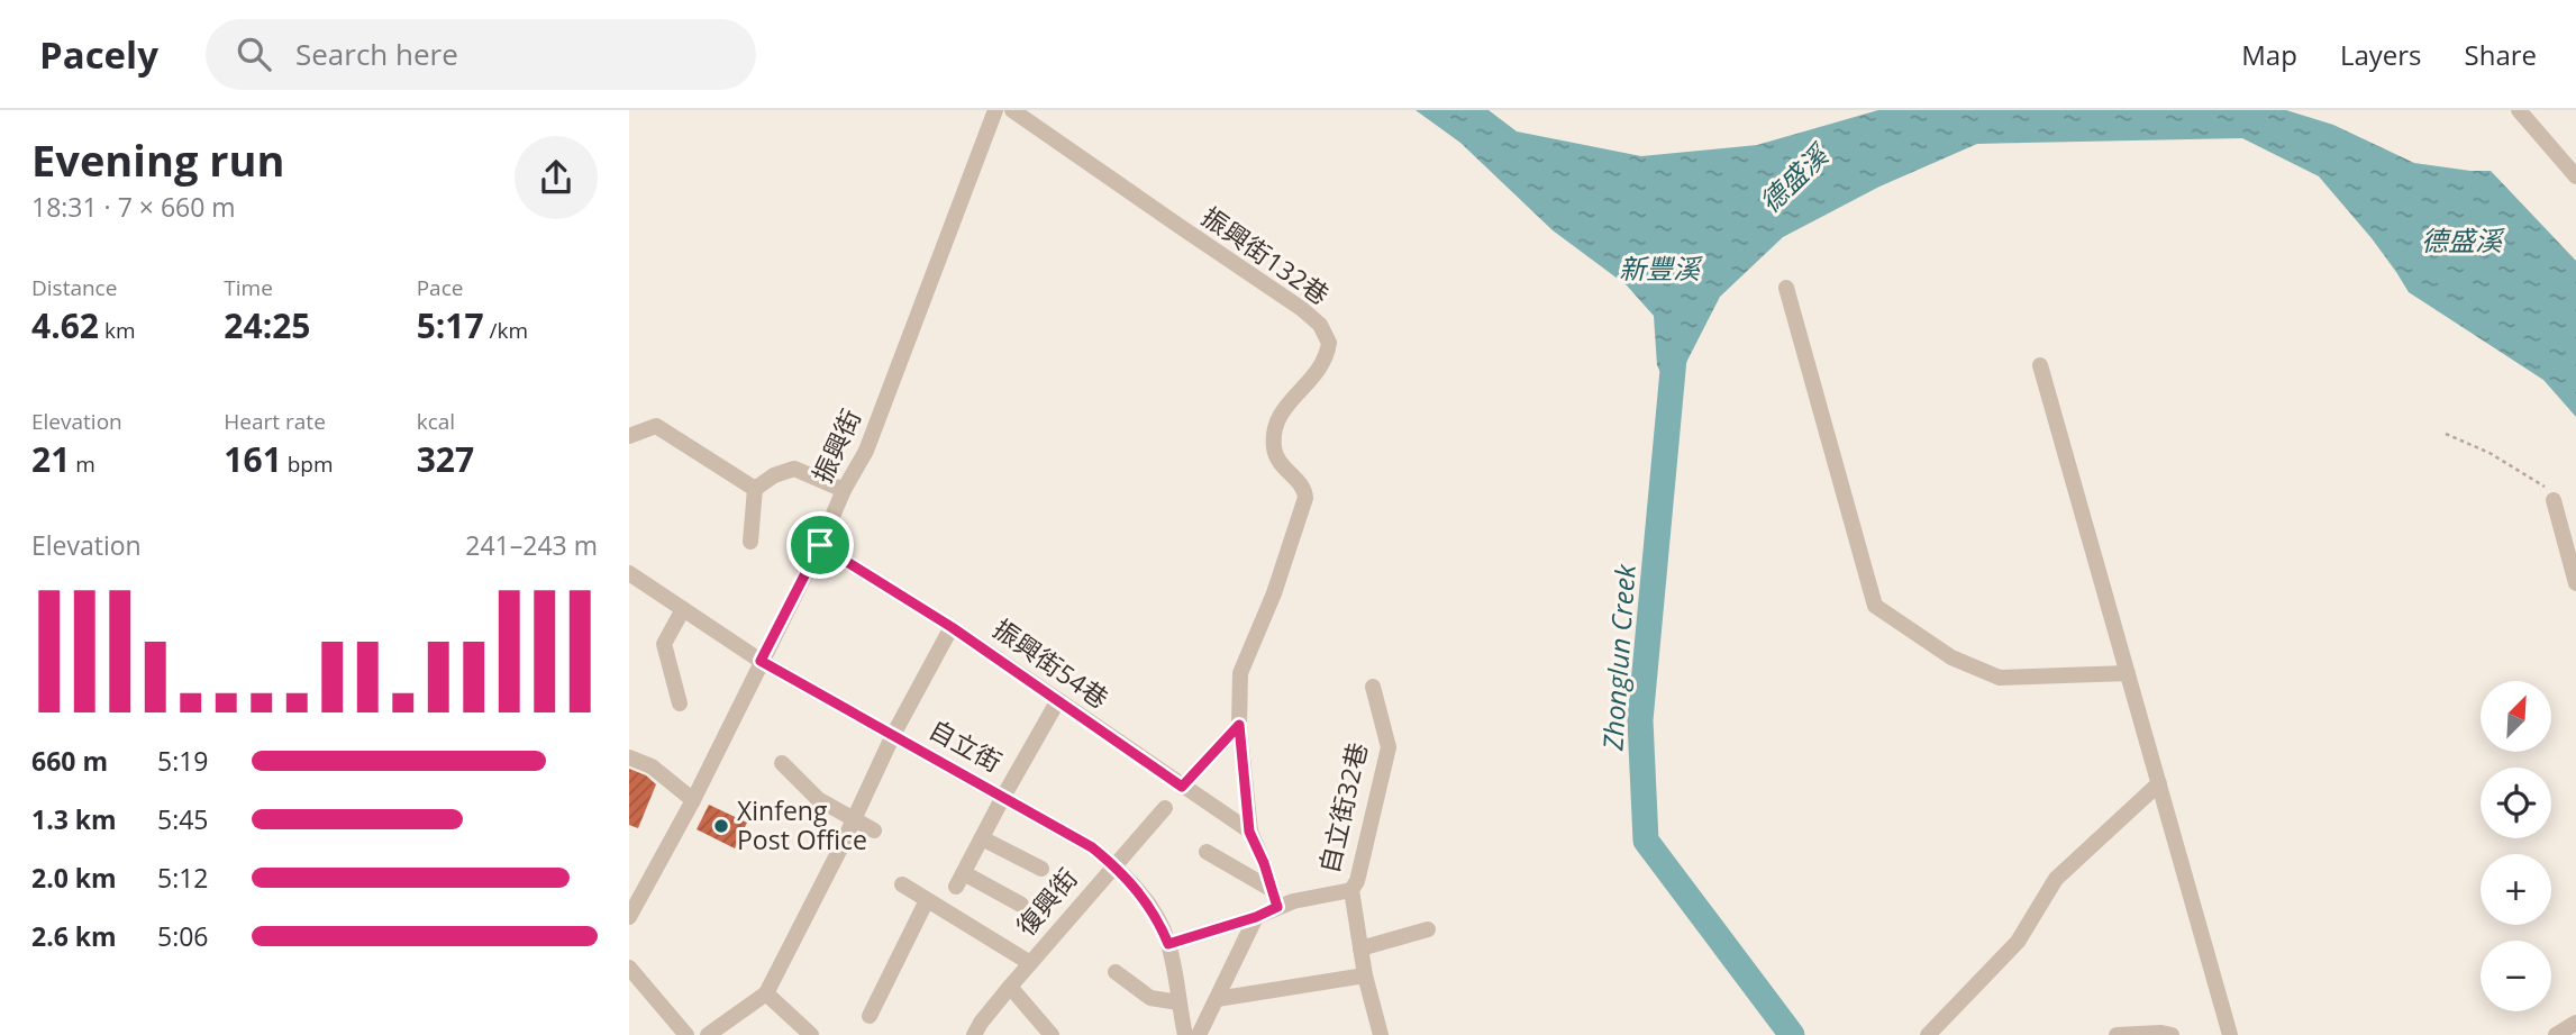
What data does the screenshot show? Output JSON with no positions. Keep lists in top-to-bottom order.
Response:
{
  "streets": {
    "street": [
      "振興街132巷",
      "振興街",
      "振興街54巷",
      "自立街",
      "自立街32巷",
      "復興街"
    ]
  },
  "crossings": [
    ["振興街", "振興街54巷"],
    ["振興街", "自立街"],
    ["自立街", "復興街"]
  ],
  "water": ["德盛溪", "新豐溪", "Zhonglun Creek"],
  "places": ["Xinfeng Post Office"],
  "north": "top right",
  "page": {
    "header": "Pacely",
    "search": "Search here",
    "nav": ["Map", "Layers", "Share"],
    "heading": ["Evening run", "18:31 · 7 × 660 m"],
    "stats": [
      ["Distance", "4.62 km"],
      ["Time", "24:25"],
      ["Pace", "5:17 /km"],
      ["Elevation", "21 m"],
      ["Heart rate", "161 bpm"],
      ["kcal", "327"]
    ],
    "chart": ["Elevation", "241–243 m"],
    "map_buttons": ["+", "−"],
    "list": [
      {
        "name": "660 m",
        "note": "5:19"
      },
      {
        "name": "1.3 km",
        "note": "5:45"
      },
      {
        "name": "2.0 km",
        "note": "5:12"
      },
      {
        "name": "2.6 km",
        "note": "5:06"
      }
    ]
  }
}
